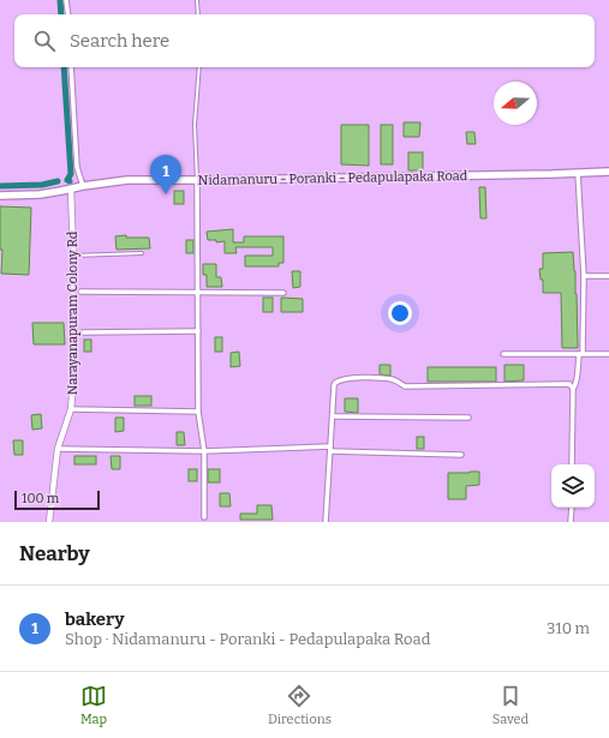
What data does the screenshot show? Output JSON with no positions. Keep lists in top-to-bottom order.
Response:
{
  "streets": {
    "main road": ["Nidamanuru - Poranki - Pedapulapaka Road"],
    "street": ["Narayanapuram Colony Rd"]
  },
  "crossings": [
    ["Nidamanuru - Poranki - Pedapulapaka Road", "Narayanapuram Colony Rd"]
  ],
  "scale_bar": "100 m",
  "north": "left",
  "page": {
    "search": "Search here",
    "pins": "1",
    "scale": "100 m",
    "heading": "Nearby",
    "list": [
      {
        "mark": "1",
        "name": "bakery",
        "note": "Shop · Nidamanuru - Poranki - Pedapulapaka Road",
        "value": "310 m"
      }
    ],
    "nav": ["Map", "Directions", "Saved"]
  }
}
